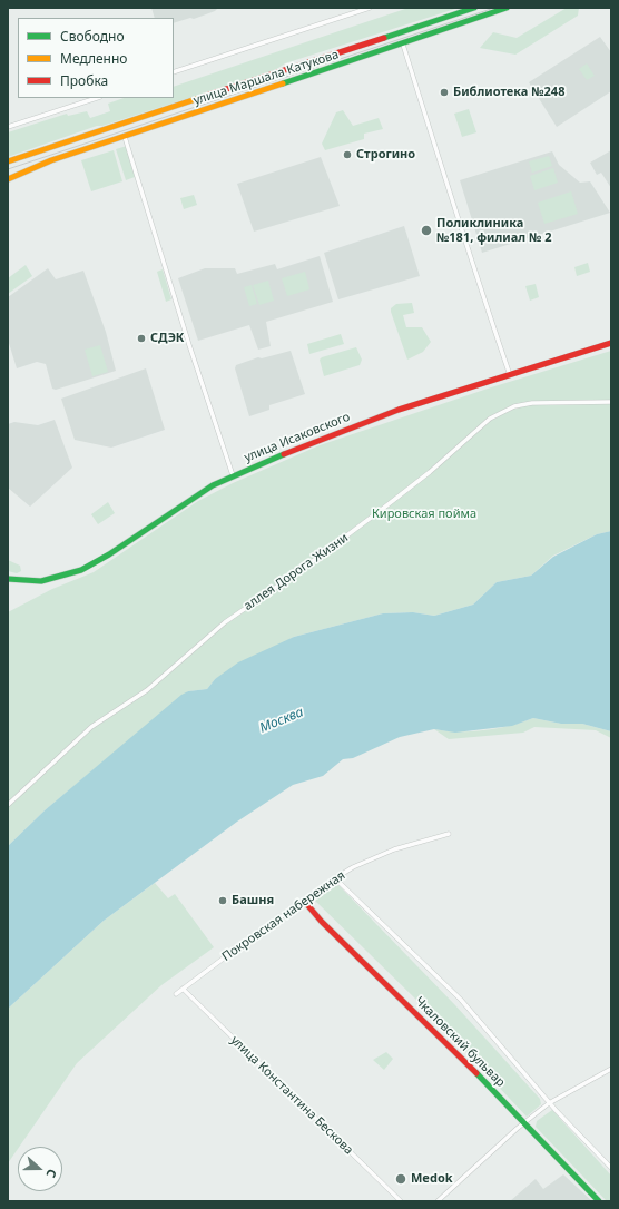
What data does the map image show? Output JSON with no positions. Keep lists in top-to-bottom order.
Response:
{
  "streets": {
    "street": [
      "улица Маршала Катукова",
      "улица Исаковского",
      "аллея Дорога Жизни",
      "Покровская набережная",
      "Чкаловский бульвар",
      "улица Константина Бескова"
    ]
  },
  "crossings": [
    ["Покровская набережная", "Чкаловский бульвар"],
    ["Покровская набережная", "улица Константина Бескова"]
  ],
  "water": ["Москва"],
  "parks": ["Кировская пойма"],
  "places": [
    "Библиотека №248",
    "Строгино",
    "Поликлиника №181, филиал № 2",
    "СДЭК",
    "Башня",
    "Medok"
  ],
  "legend": ["Свободно", "Медленно", "Пробка"],
  "north": "right"
}
